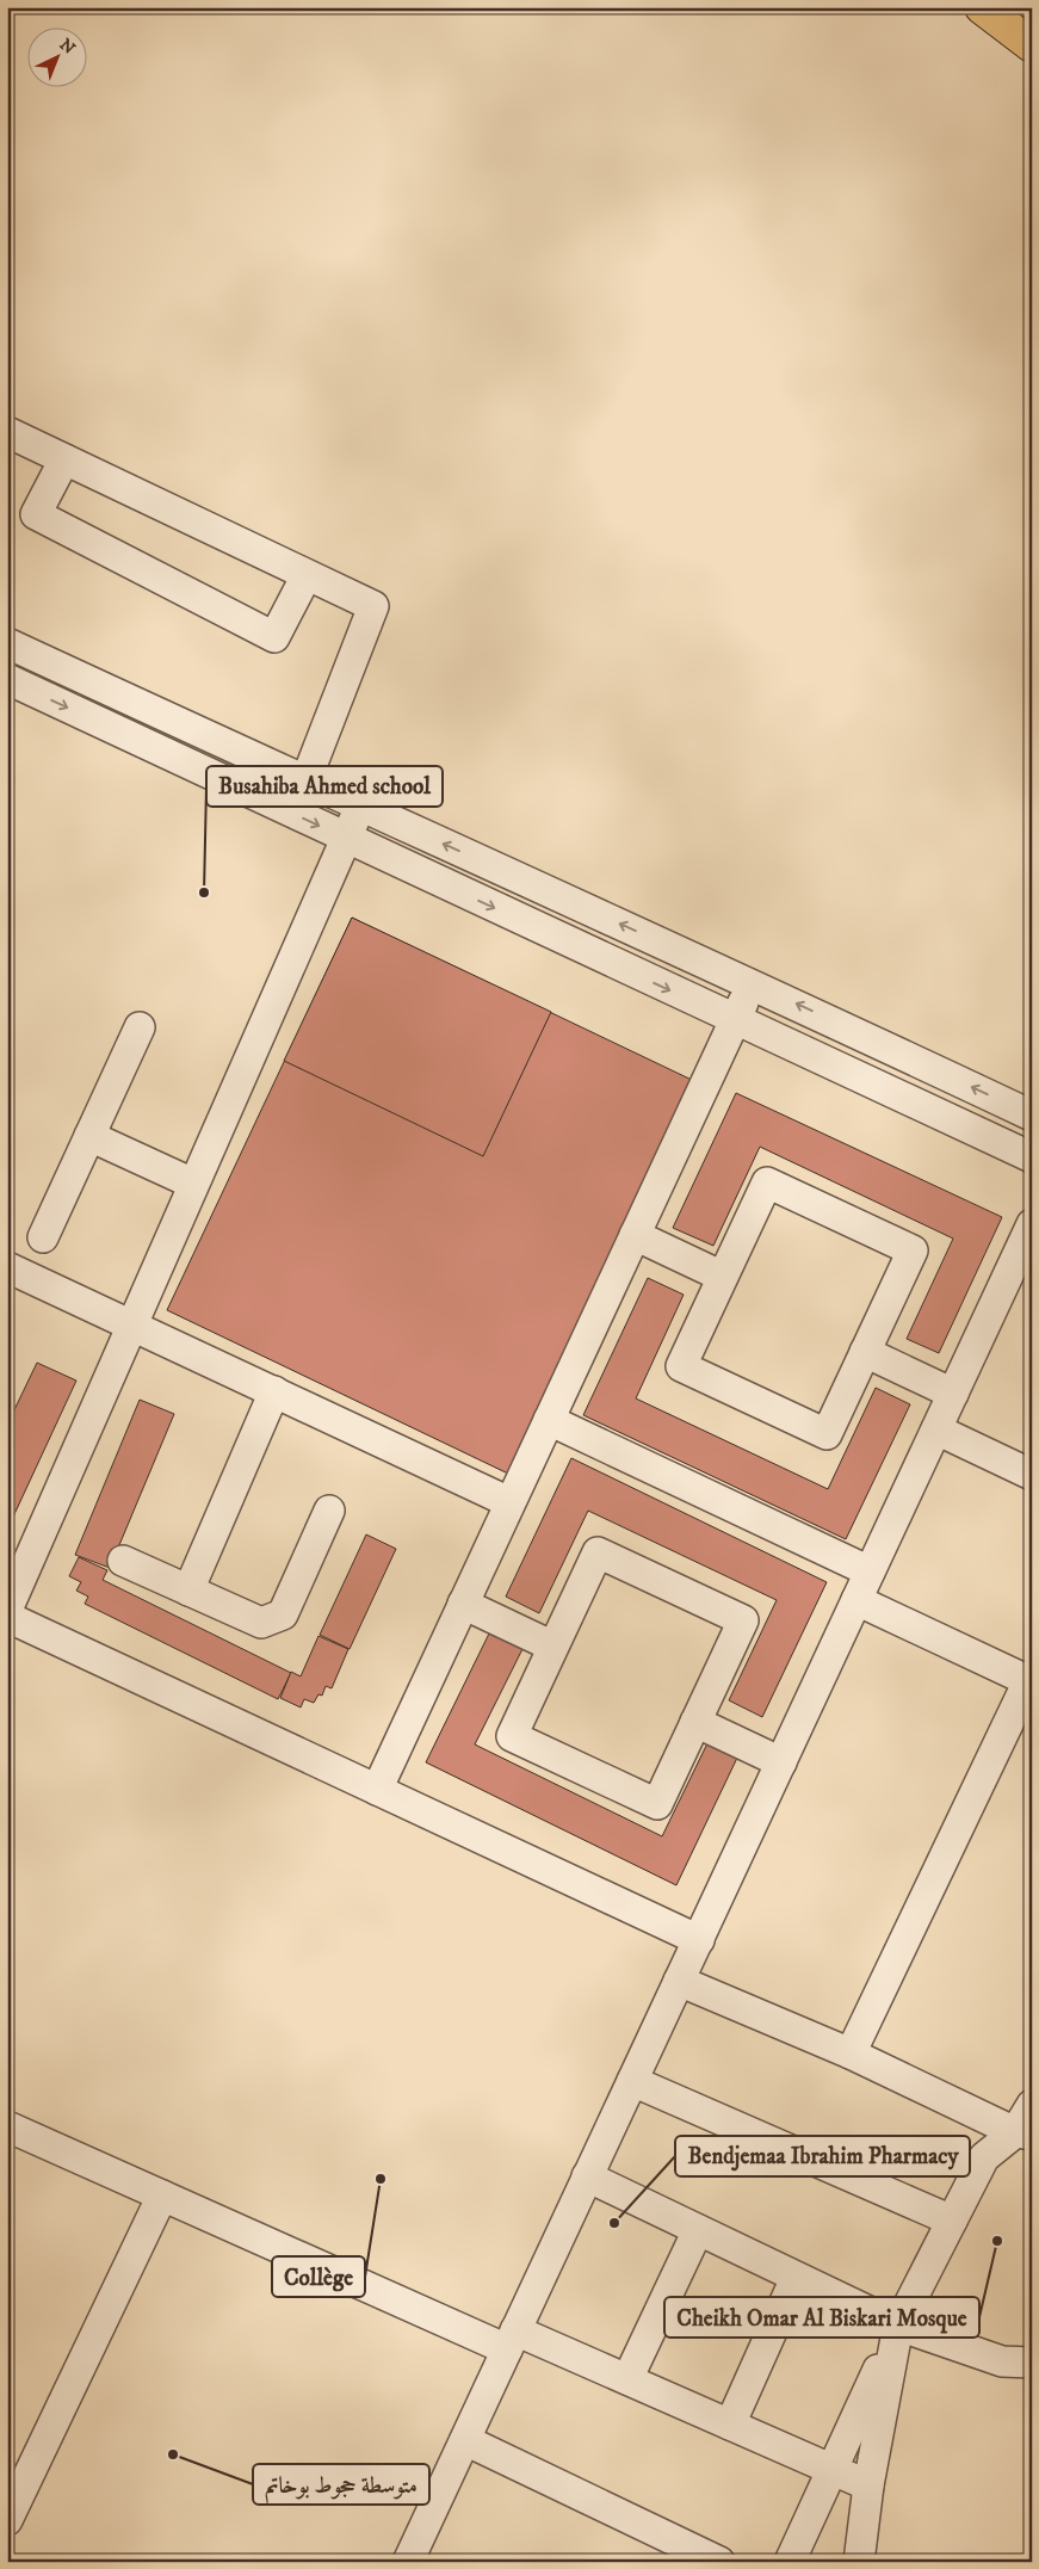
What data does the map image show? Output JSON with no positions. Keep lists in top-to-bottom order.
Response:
{
  "places": [
    "Busahiba Ahmed school",
    "Collège",
    "Bendjemaa Ibrahim Pharmacy",
    "Cheikh Omar Al Biskari Mosque",
    "متوسطة حجوط بوخاتم"
  ],
  "north": "top right"
}
